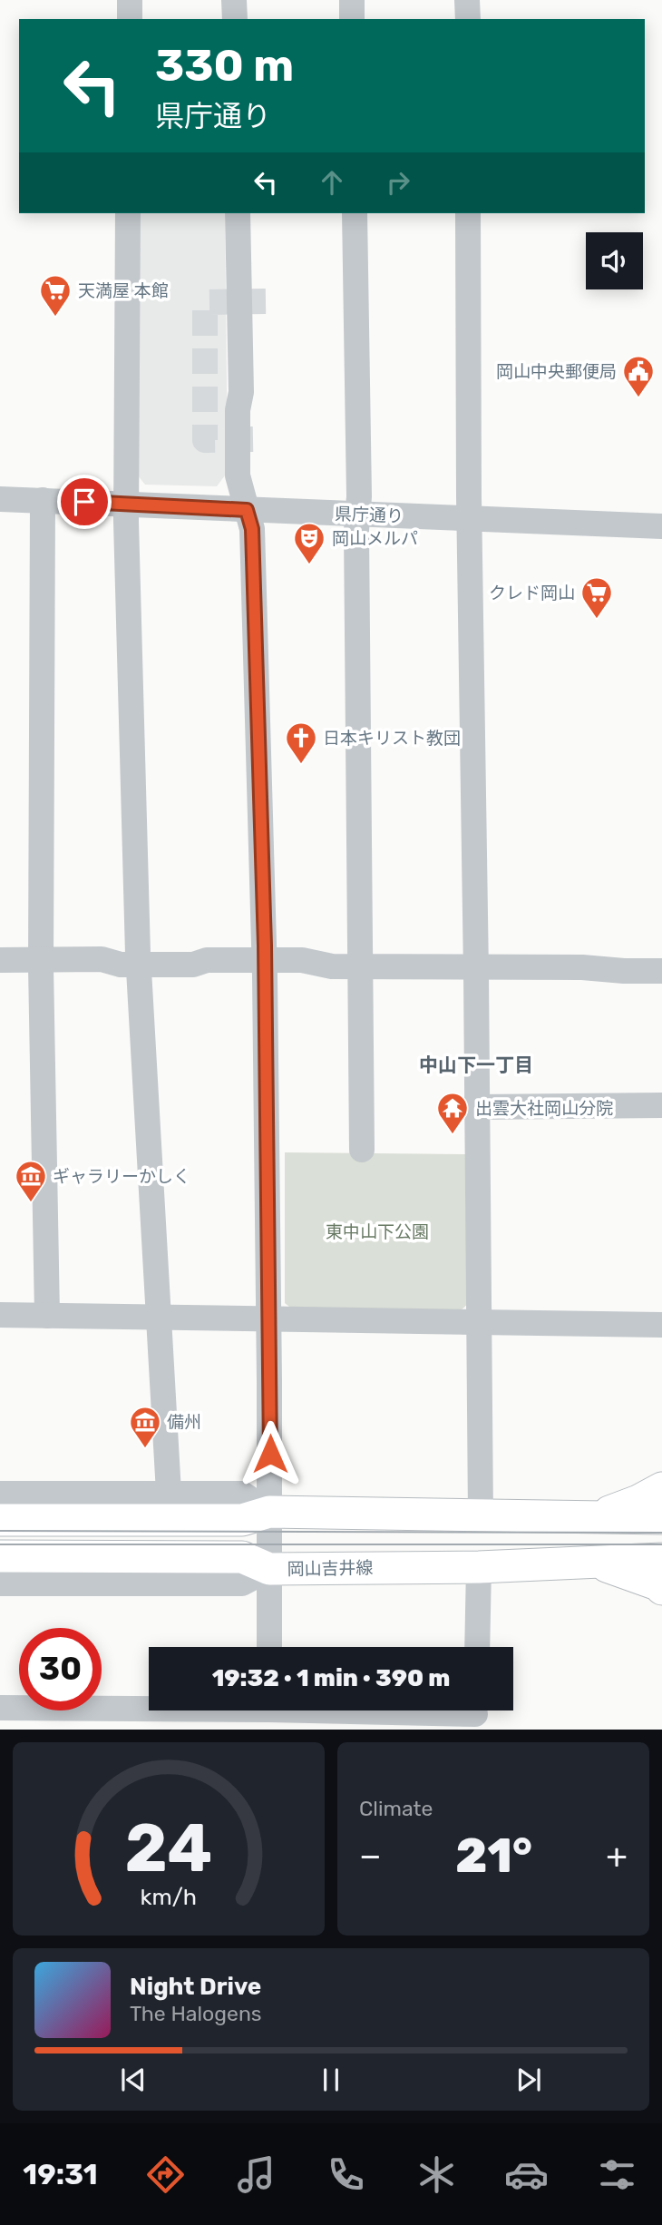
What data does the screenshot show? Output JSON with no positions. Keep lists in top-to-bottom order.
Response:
{
  "streets": {
    "main road": ["岡山吉井線"],
    "street": ["県庁通り"]
  },
  "districts": ["中山下一丁目"],
  "parks": ["東中山下公園"],
  "places": {
    "supermarket": ["天満屋 本館", "クレド岡山"],
    "public building": ["岡山中央郵便局"],
    "theatre": ["岡山メルパ"],
    "church": ["日本キリスト教団"],
    "temple": ["出雲大社岡山分院"],
    "museum": ["ギャラリーかしく", "備州"]
  },
  "page": {
    "turn": ["330 m", "県庁通り"],
    "limit": "30",
    "trip": "19:32 · 1 min · 390 m",
    "tile": "Climate",
    "heat": ["−", "21°", "+"],
    "song": ["Night Drive", "The Halogens"],
    "tabs": "19:31",
    "gauge": ["24", "km/h"]
  }
}
